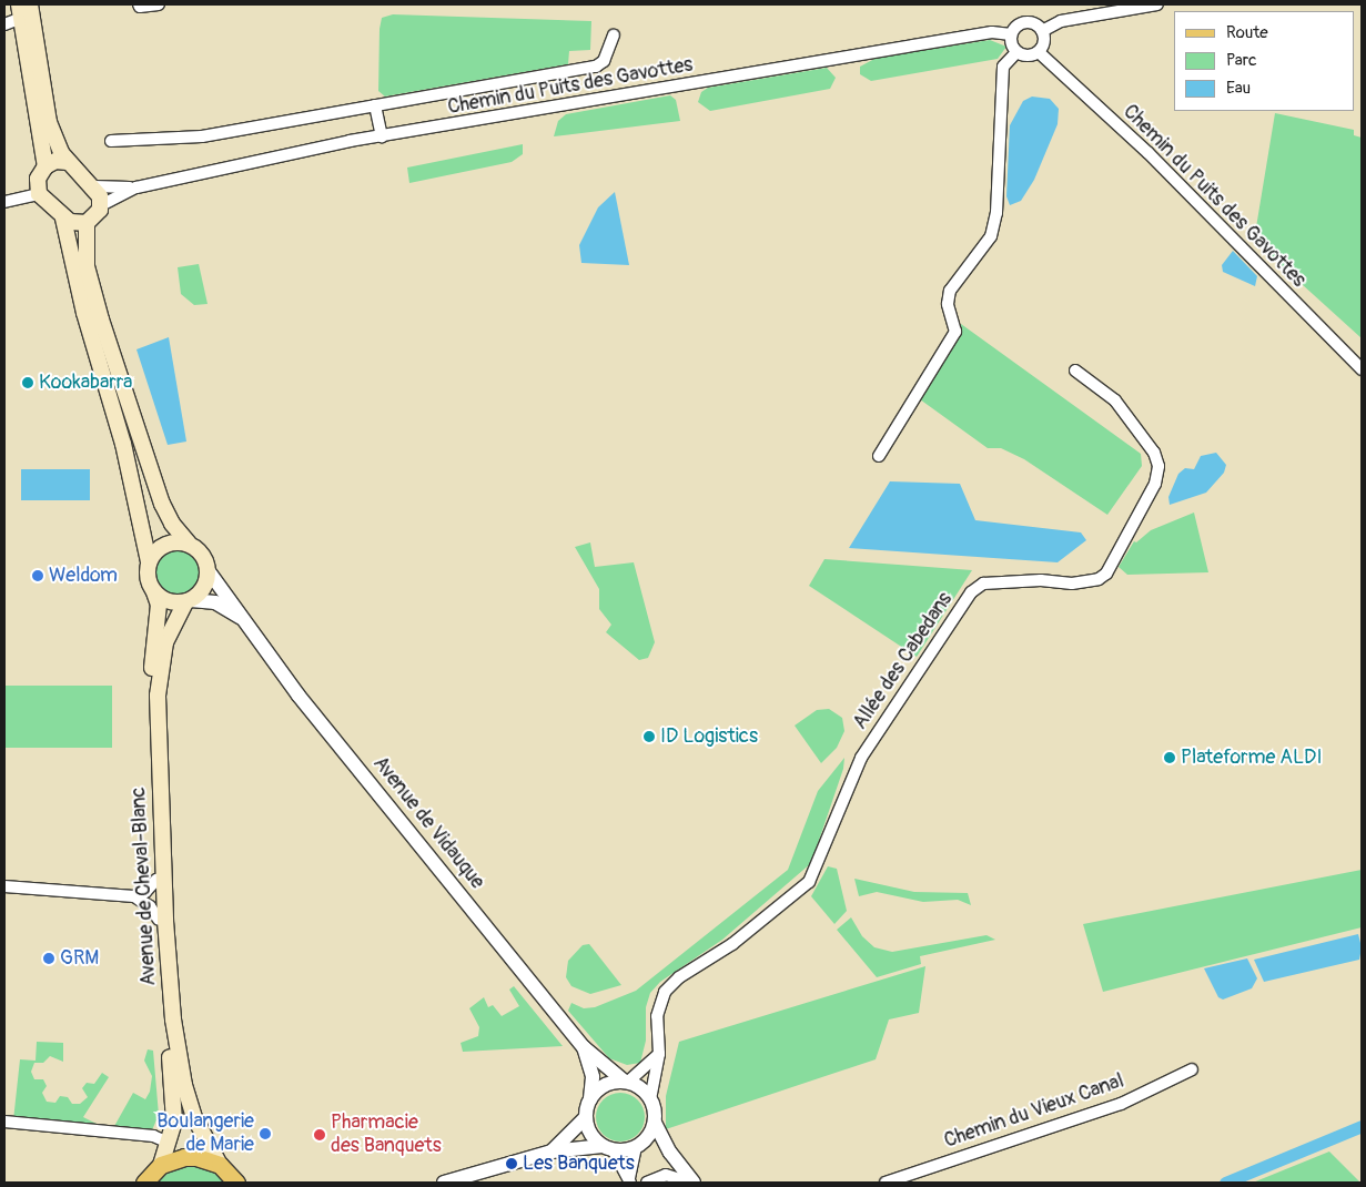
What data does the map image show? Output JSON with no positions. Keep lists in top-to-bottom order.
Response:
{
  "streets": {
    "main road": ["Avenue de Cheval-Blanc"],
    "street": [
      "Chemin du Puits des Gavottes",
      "Allée des Cabedans",
      "Avenue de Vidauque",
      "Chemin du Vieux Canal"
    ]
  },
  "crossings": [
    ["Avenue de Vidauque", "Avenue de Cheval-Blanc"]
  ],
  "places": [
    "Kookabarra",
    "Weldom",
    "ID Logistics",
    "Plateforme ALDI",
    "GRM",
    "Boulangerie de Marie",
    "Pharmacie des Banquets",
    "Les Banquets"
  ],
  "legend": ["Route", "Parc", "Eau"]
}
